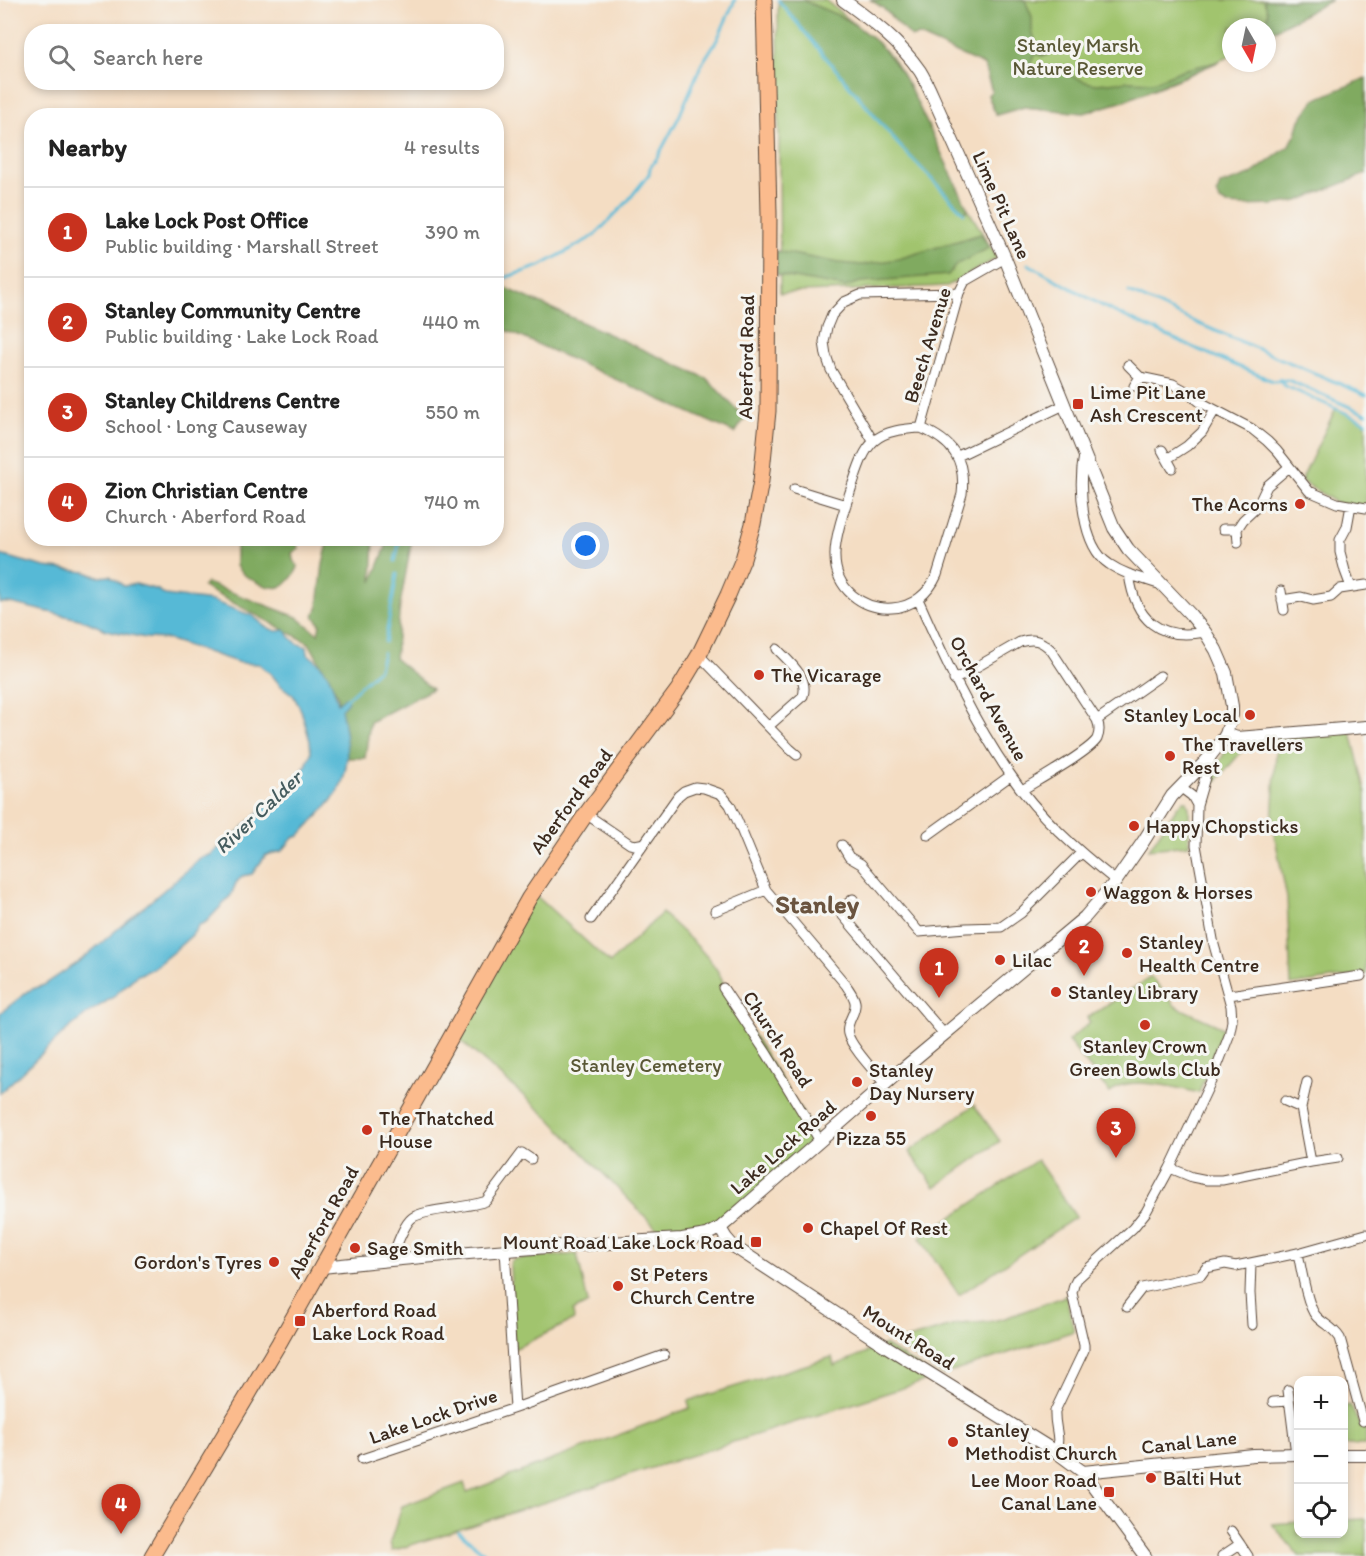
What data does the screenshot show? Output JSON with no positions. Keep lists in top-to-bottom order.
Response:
{
  "streets": {
    "main road": ["Aberford Road"],
    "street": [
      "Lime Pit Lane",
      "Beech Avenue",
      "Orchard Avenue",
      "Church Road",
      "Lake Lock Road",
      "Mount Road",
      "Lake Lock Drive",
      "Canal Lane"
    ]
  },
  "crossings": [
    ["Lime Pit Lane", "Beech Avenue"],
    ["Lime Pit Lane", "Lake Lock Road"],
    ["Beech Avenue", "Orchard Avenue"],
    ["Aberford Road", "Lake Lock Road"],
    ["Orchard Avenue", "Lake Lock Road"],
    ["Church Road", "Lake Lock Road"],
    ["Lake Lock Road", "Mount Road"],
    ["Lake Lock Road", "Lake Lock Drive"],
    ["Mount Road", "Canal Lane"]
  ],
  "districts": ["Stanley"],
  "water": ["River Calder"],
  "parks": ["Stanley Marsh Nature Reserve", "Stanley Cemetery"],
  "places": {
    "transit": [
      "Lime Pit Lane Ash Crescent",
      "Mount Road Lake Lock Road",
      "Aberford Road Lake Lock Road",
      "Lee Moor Road Canal Lane"
    ],
    "other": [
      "The Acorns",
      "The Vicarage",
      "Stanley Local",
      "The Travellers Rest",
      "Happy Chopsticks",
      "Waggon & Horses",
      "Stanley Health Centre",
      "Lilac",
      "Stanley Library",
      "Stanley Crown Green Bowls Club",
      "Stanley Day Nursery",
      "Pizza 55",
      "The Thatched House",
      "Chapel Of Rest",
      "Sage Smith",
      "Gordon's Tyres",
      "St Peters Church Centre",
      "Stanley Methodist Church",
      "Balti Hut"
    ]
  },
  "north": "bottom",
  "page": {
    "search": "Search here",
    "heading": ["Nearby", "4 results"],
    "list": [
      {
        "mark": "1",
        "name": "Lake Lock Post Office",
        "note": "Public building · Marshall Street",
        "value": "390 m"
      },
      {
        "mark": "2",
        "name": "Stanley Community Centre",
        "note": "Public building · Lake Lock Road",
        "value": "440 m"
      },
      {
        "mark": "3",
        "name": "Stanley Childrens Centre",
        "note": "School · Long Causeway",
        "value": "550 m"
      },
      {
        "mark": "4",
        "name": "Zion Christian Centre",
        "note": "Church · Aberford Road",
        "value": "740 m"
      }
    ],
    "pins": [
      "2",
      "1",
      "3",
      "4"
    ],
    "map_buttons": ["+", "−"]
  }
}
